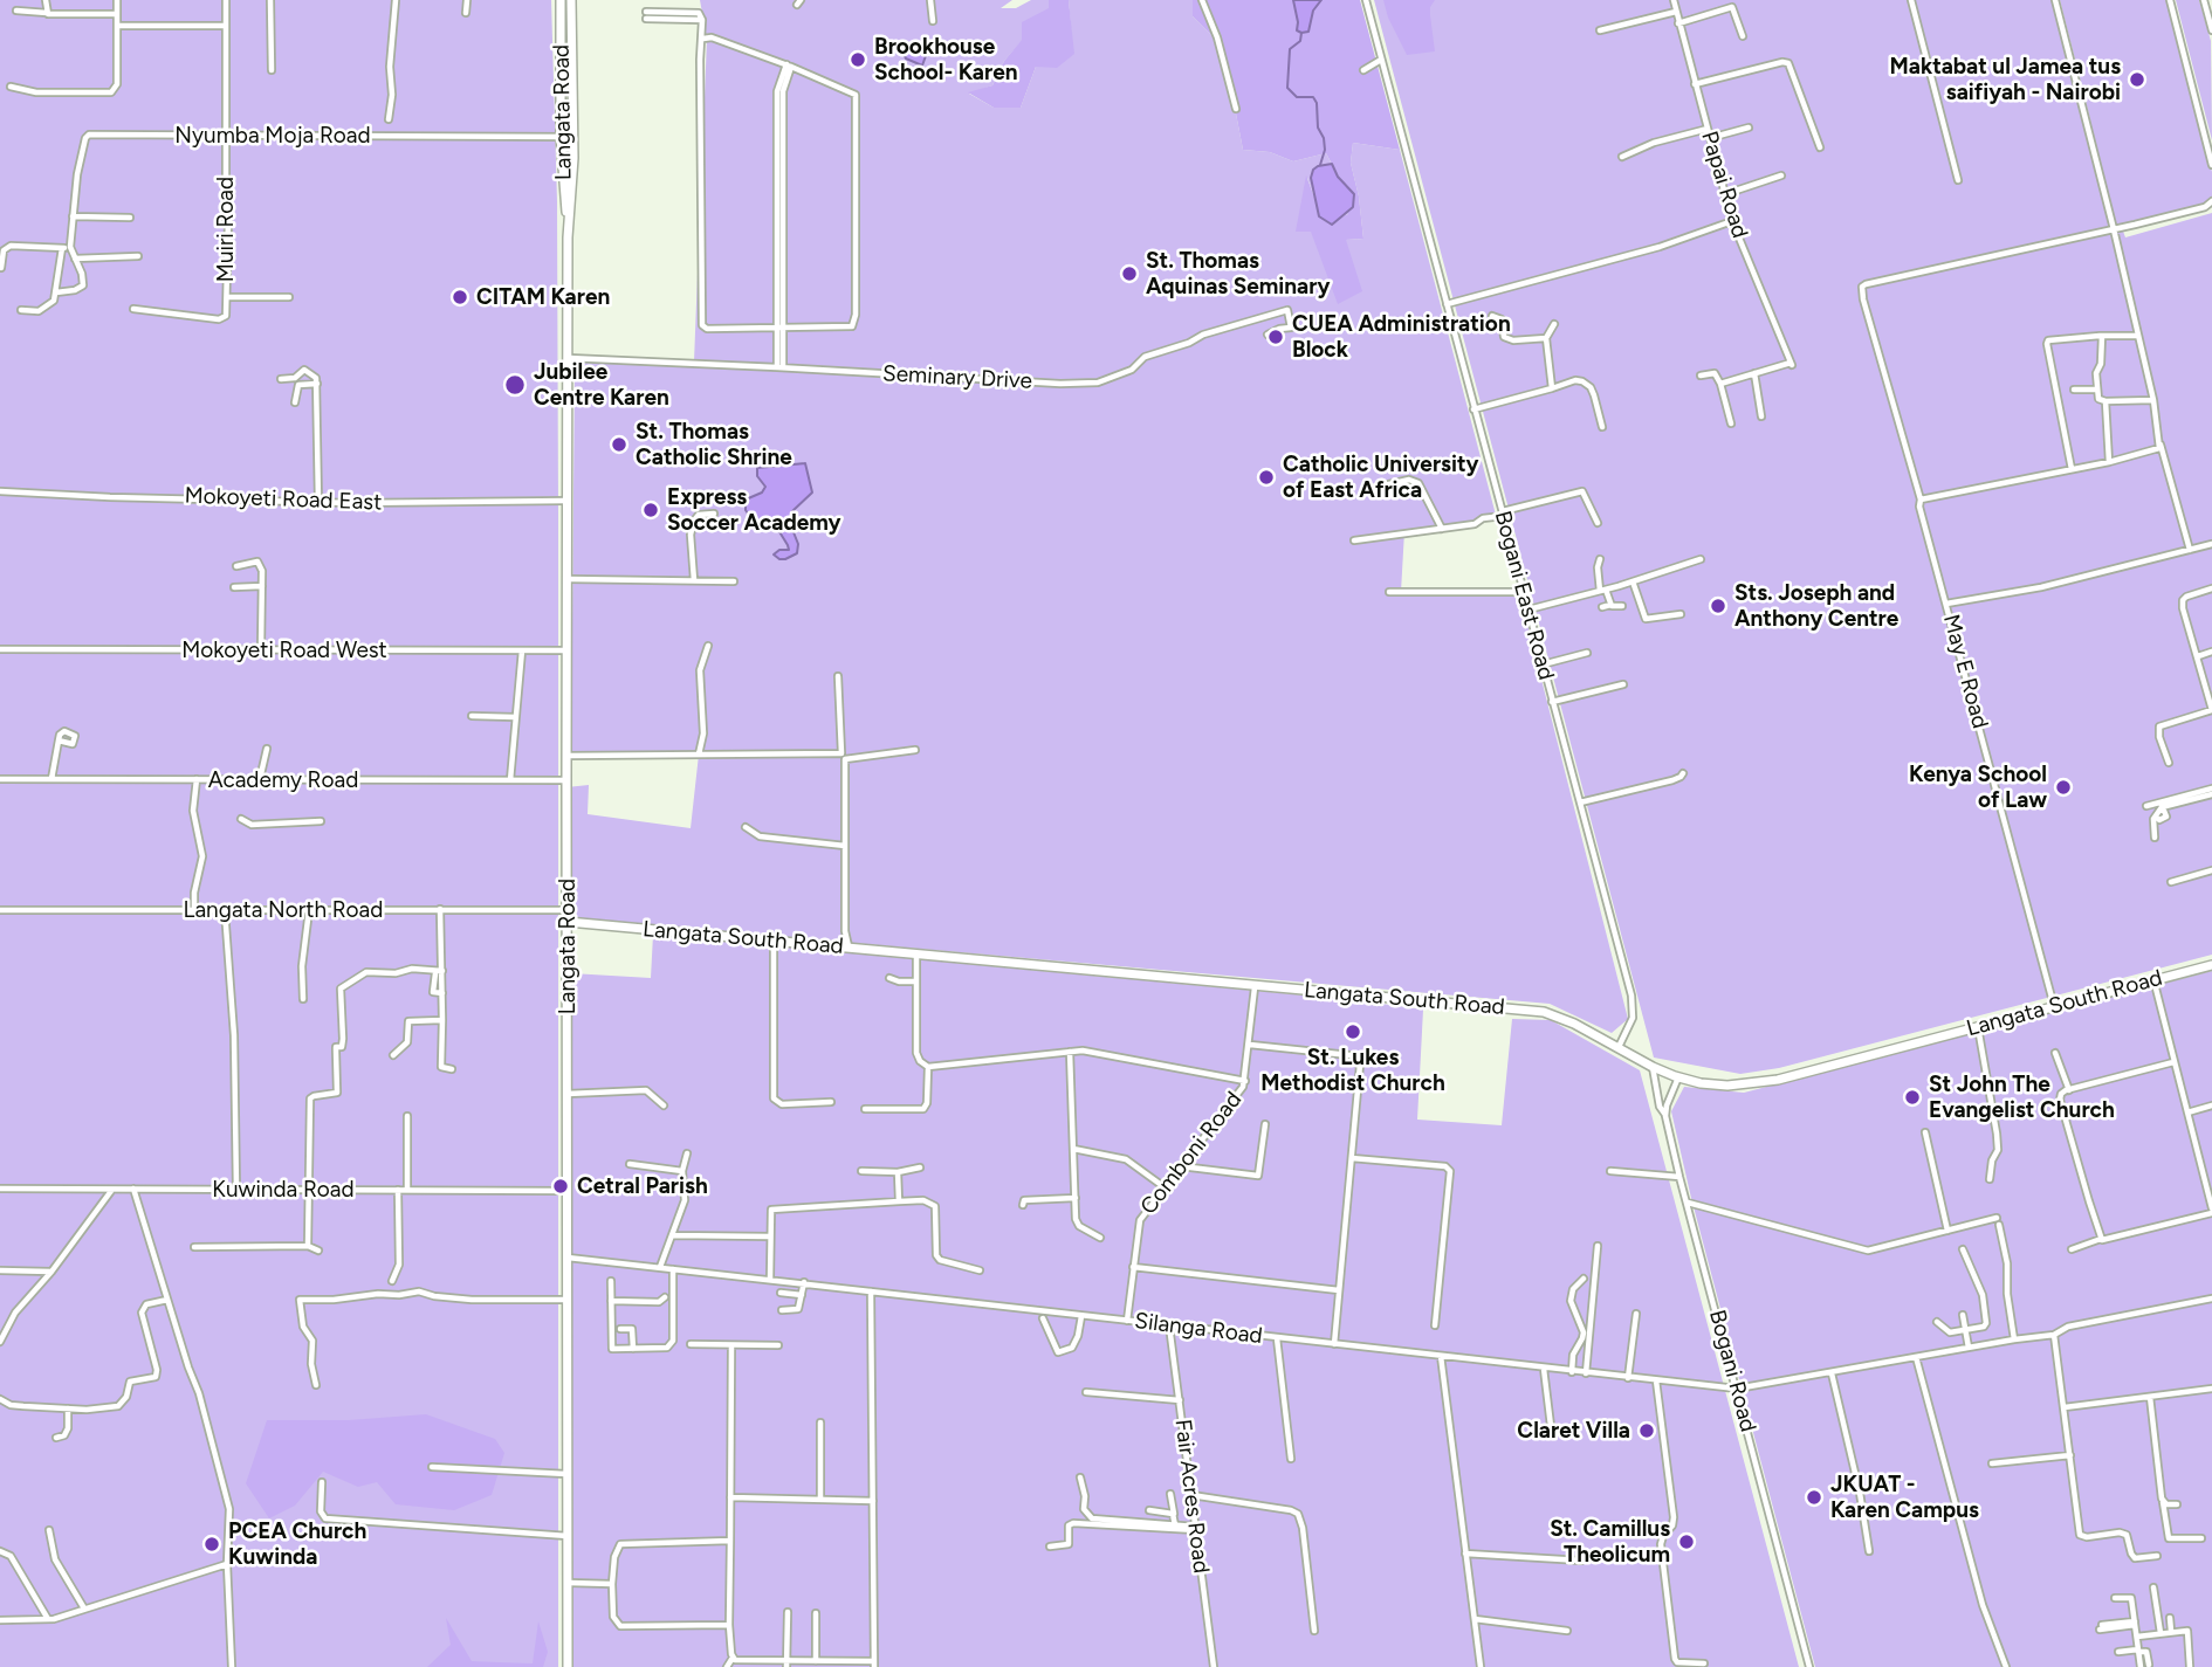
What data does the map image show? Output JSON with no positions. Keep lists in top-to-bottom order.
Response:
{
  "streets": {
    "main road": ["Langata Road", "Langata South Road"],
    "street": [
      "Nyumba Moja Road",
      "Papai Road",
      "Muiri Road",
      "Seminary Drive",
      "Mokoyeti Road East",
      "Bogani East Road",
      "Mokoyeti Road West",
      "May E Road",
      "Academy Road",
      "Langata North Road",
      "Comboni Road",
      "Kuwinda Road",
      "Silanga Road",
      "Bogani Road",
      "Fair Acres Road"
    ]
  },
  "crossings": [
    ["Langata Road", "Nyumba Moja Road"],
    ["Langata Road", "Seminary Drive"],
    ["Langata Road", "Mokoyeti Road East"],
    ["Langata Road", "Mokoyeti Road West"],
    ["Langata Road", "Academy Road"],
    ["Langata Road", "Langata North Road"],
    ["Langata Road", "Langata South Road"],
    ["Langata Road", "Kuwinda Road"],
    ["Langata Road", "Silanga Road"],
    ["Nyumba Moja Road", "Muiri Road"],
    ["Bogani East Road", "Langata South Road"],
    ["May E Road", "Langata South Road"],
    ["Langata South Road", "Comboni Road"],
    ["Langata South Road", "Bogani Road"],
    ["Comboni Road", "Silanga Road"],
    ["Silanga Road", "Bogani Road"],
    ["Silanga Road", "Fair Acres Road"]
  ],
  "places": [
    "Brookhouse School- Karen",
    "Maktabat ul Jamea tus saifiyah - Nairobi",
    "St. Thomas Aquinas Seminary",
    "CITAM Karen",
    "CUEA Administration Block",
    "Jubilee Centre Karen",
    "St. Thomas Catholic Shrine",
    "Catholic University of East Africa",
    "Express Soccer Academy",
    "Sts. Joseph and Anthony Centre",
    "Kenya School of Law",
    "St. Lukes Methodist Church",
    "St John The Evangelist Church",
    "Cetral Parish",
    "Claret Villa",
    "JKUAT - Karen Campus",
    "St. Camillus Theolicum",
    "PCEA Church Kuwinda"
  ]
}
